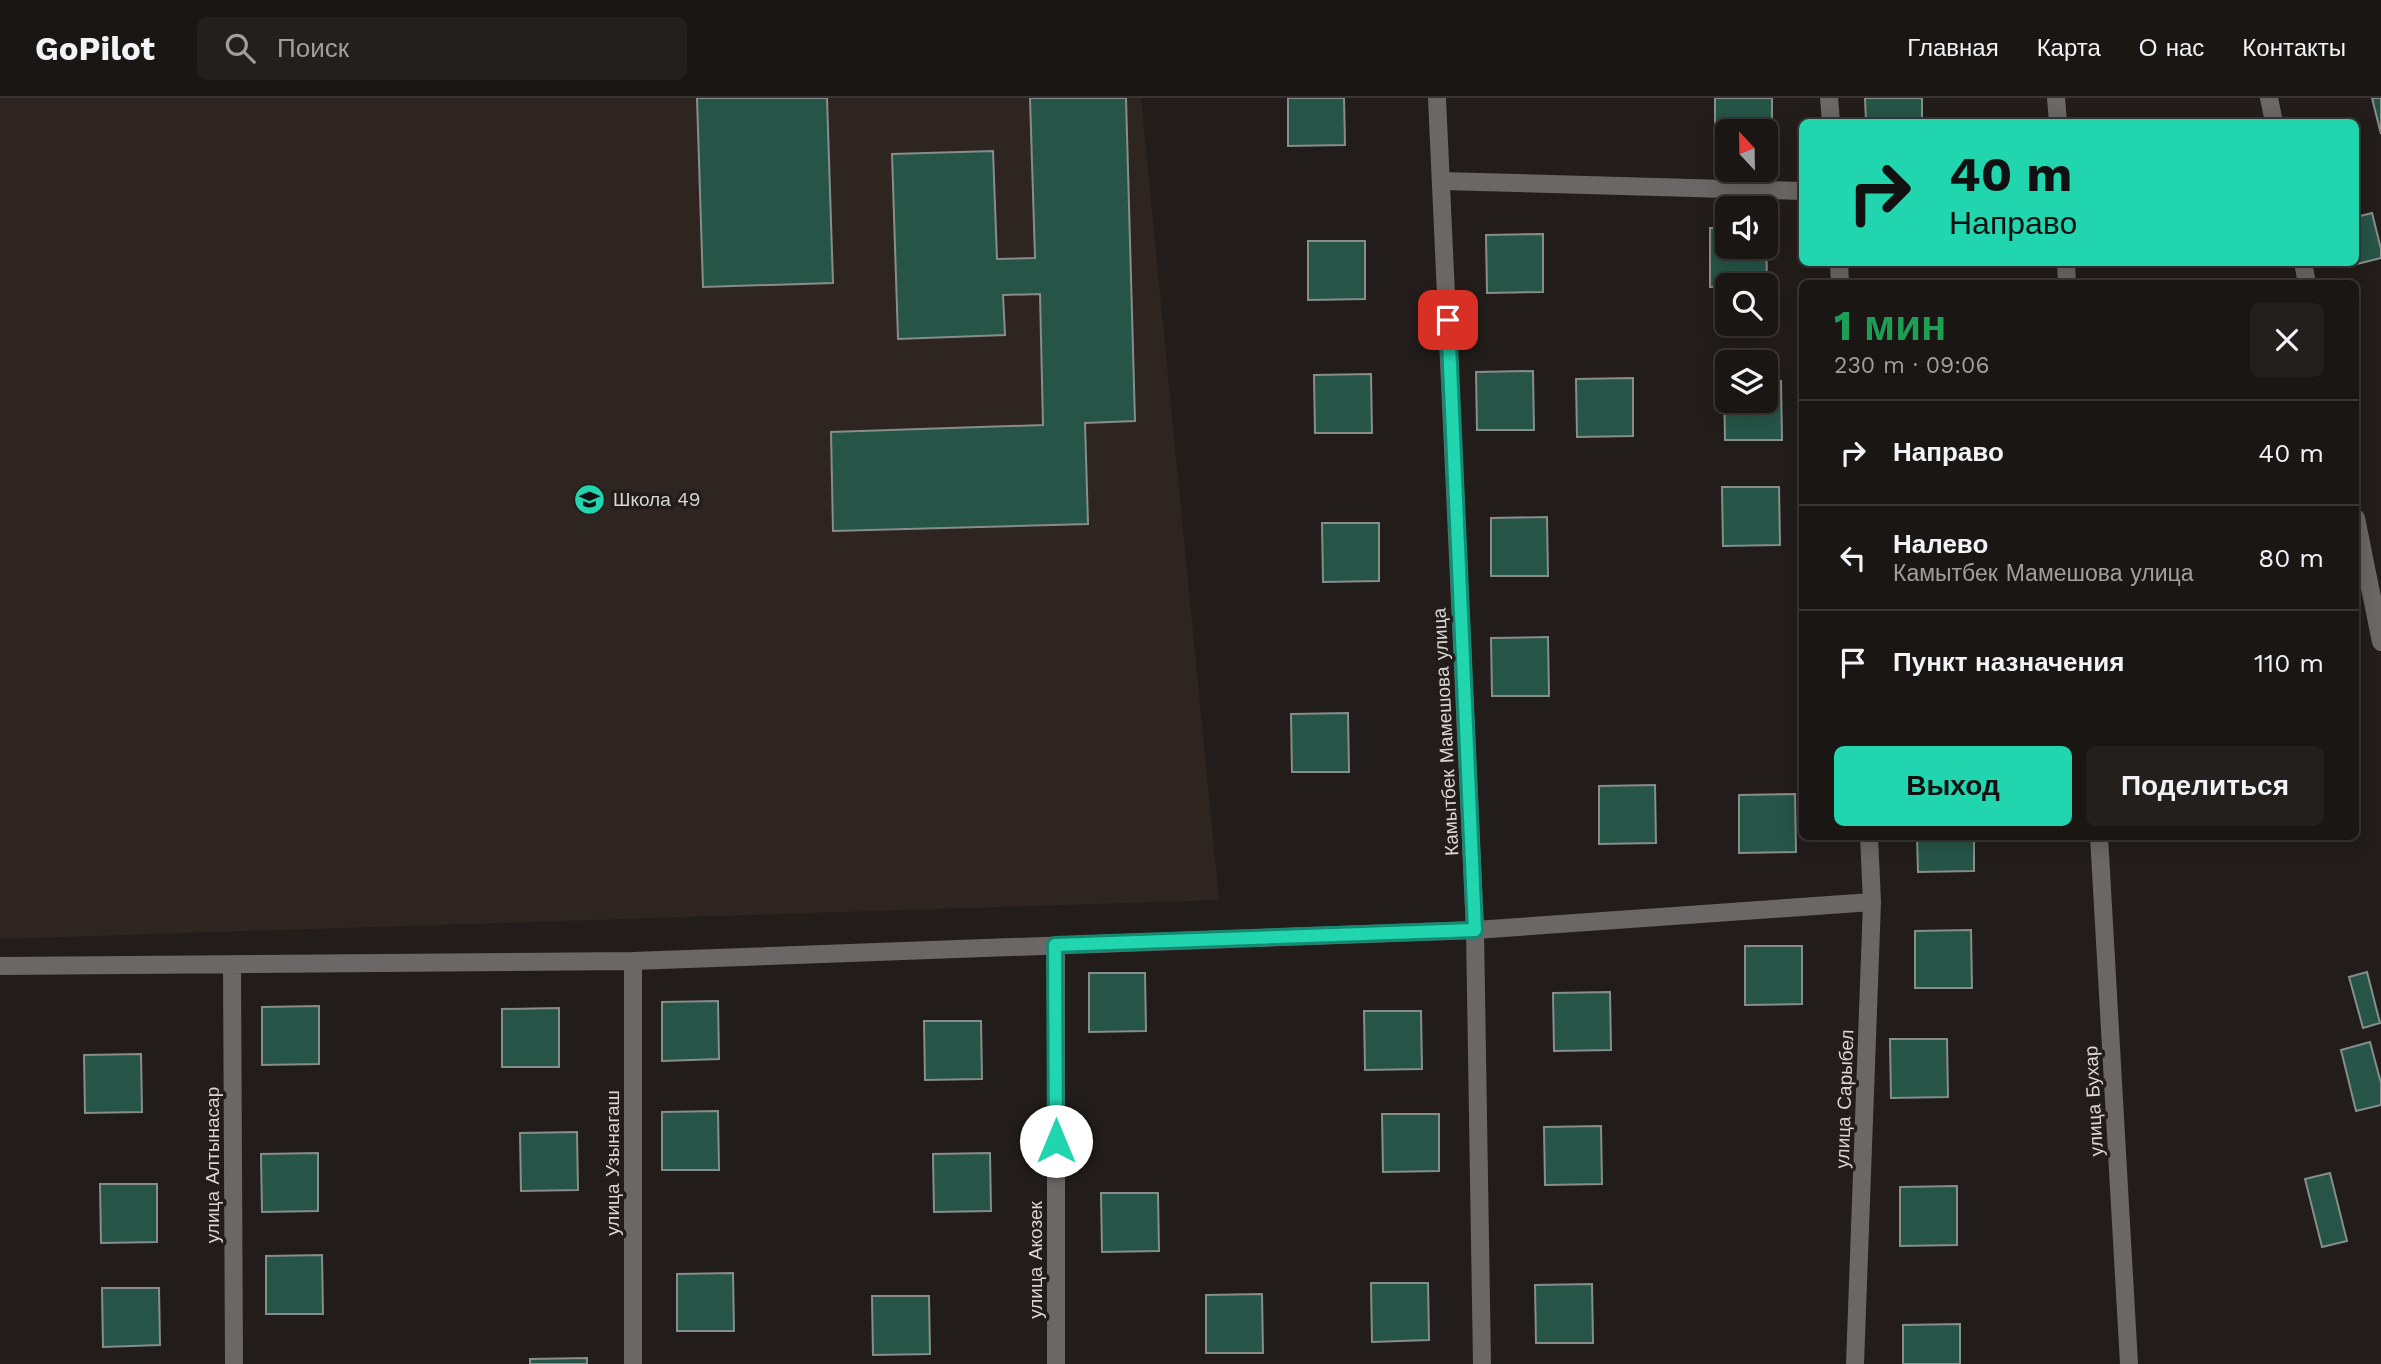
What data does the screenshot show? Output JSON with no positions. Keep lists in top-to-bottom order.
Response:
{
  "streets": {
    "street": [
      "Камытбек Мамешова улица",
      "улица Сарыбел",
      "улица Бухар",
      "улица Узынагаш",
      "улица Алтынасар",
      "улица Акозек"
    ]
  },
  "places": {
    "school or university": ["Школа 49"]
  },
  "north": "top",
  "page": {
    "header": "GoPilot",
    "search": "Поиск",
    "nav": [
      "Главная",
      "Карта",
      "О нас",
      "Контакты"
    ],
    "turn": ["40 m", "Направо"],
    "heading": ["1 мин", "230 m · 09:06"],
    "list": [
      {
        "name": "Направо",
        "value": "40 m"
      },
      {
        "name": "Налево",
        "note": "Камытбек Мамешова улица",
        "value": "80 m"
      },
      {
        "name": "Пункт назначения",
        "value": "110 m"
      }
    ],
    "buttons": ["Выход", "Поделиться"]
  }
}
